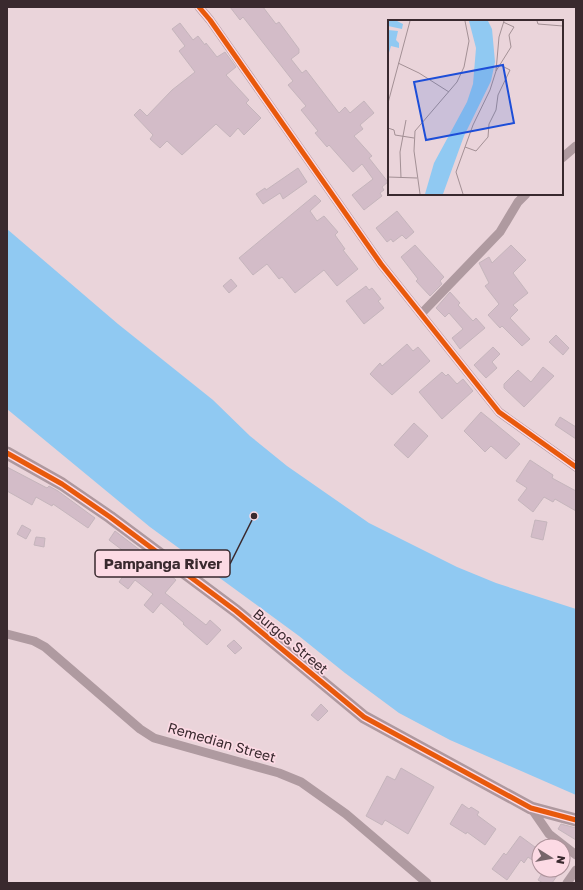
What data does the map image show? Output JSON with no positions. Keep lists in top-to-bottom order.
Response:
{
  "streets": {
    "street": ["Burgos Street", "Remedian Street"]
  },
  "places": ["Pampanga River"],
  "north": "right"
}
